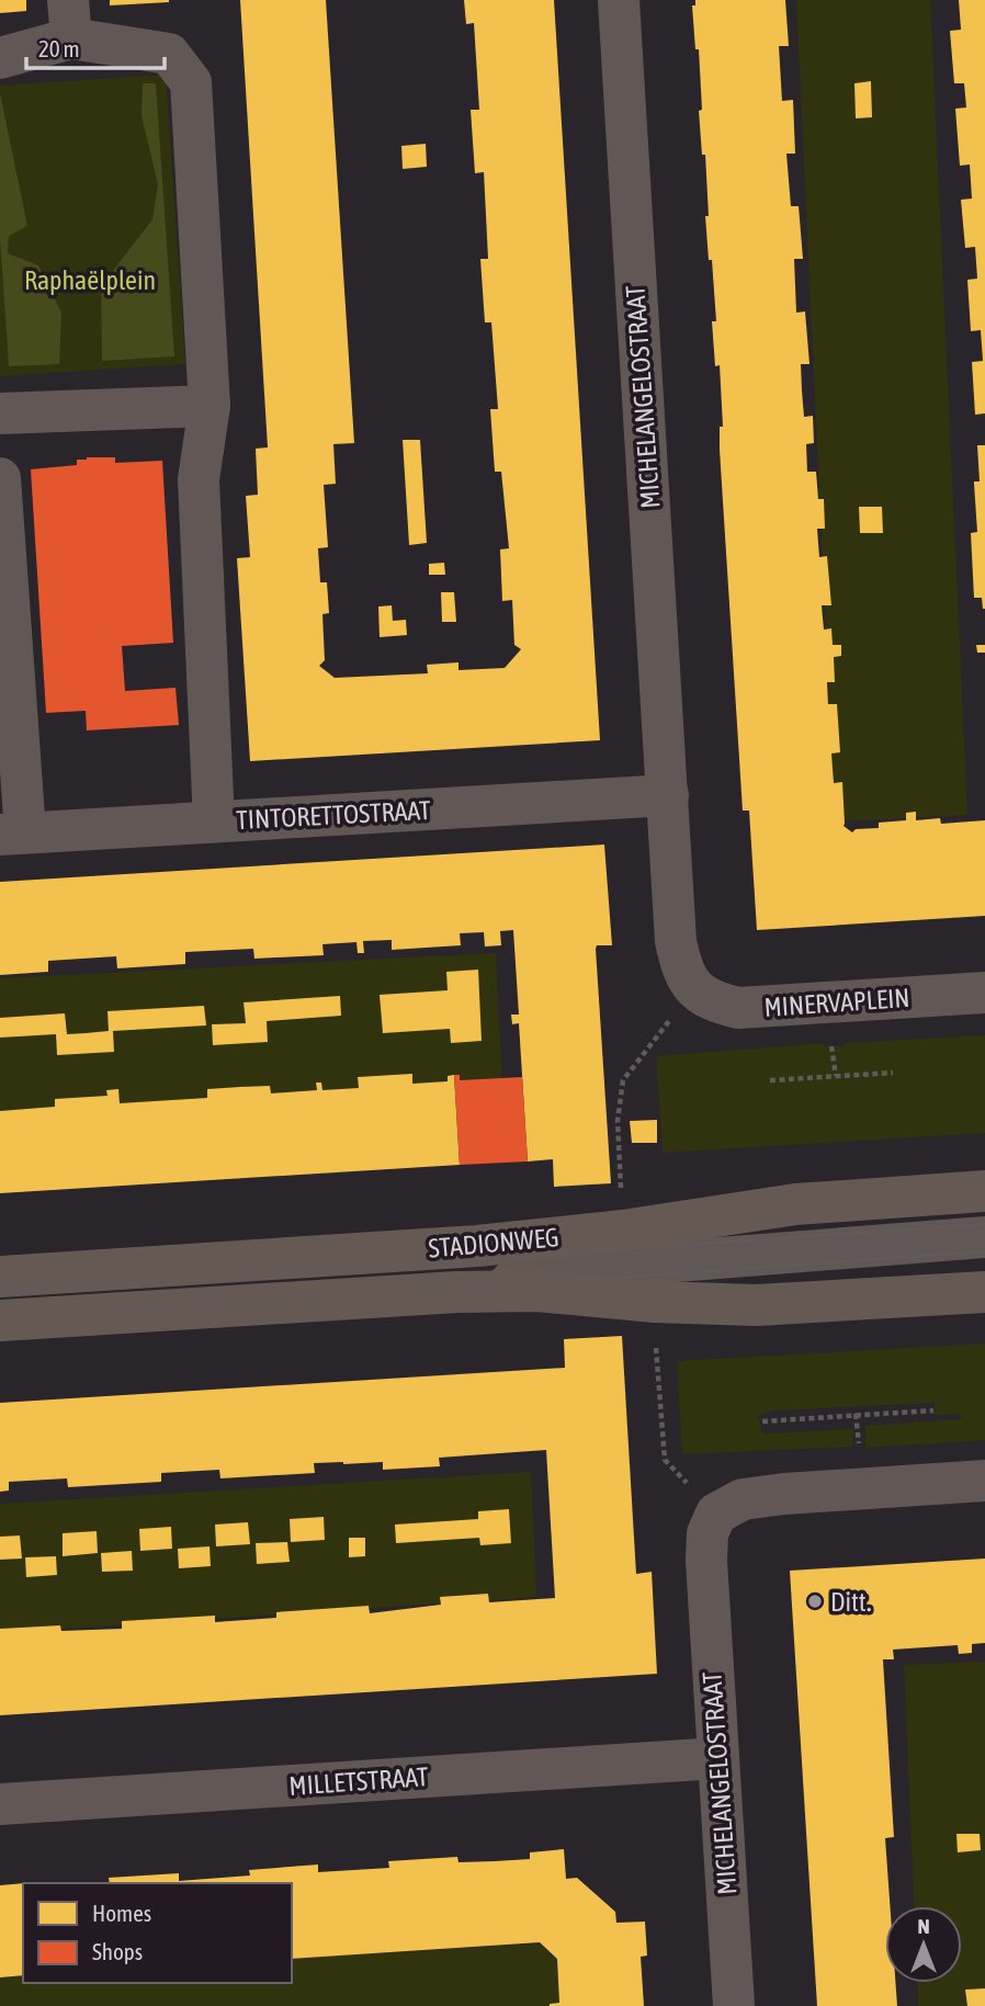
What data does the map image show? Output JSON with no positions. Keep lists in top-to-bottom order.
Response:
{
  "streets": {
    "main road": ["STADIONWEG"],
    "street": [
      "MICHELANGELOSTRAAT",
      "TINTORETTOSTRAAT",
      "MINERVAPLEIN",
      "MILLETSTRAAT"
    ]
  },
  "crossings": [
    ["MICHELANGELOSTRAAT", "TINTORETTOSTRAAT"],
    ["MICHELANGELOSTRAAT", "MILLETSTRAAT"]
  ],
  "parks": ["Raphaëlplein"],
  "places": ["Ditt."],
  "legend": ["Homes", "Shops"],
  "scale_bar": "20 m",
  "north": "top"
}
